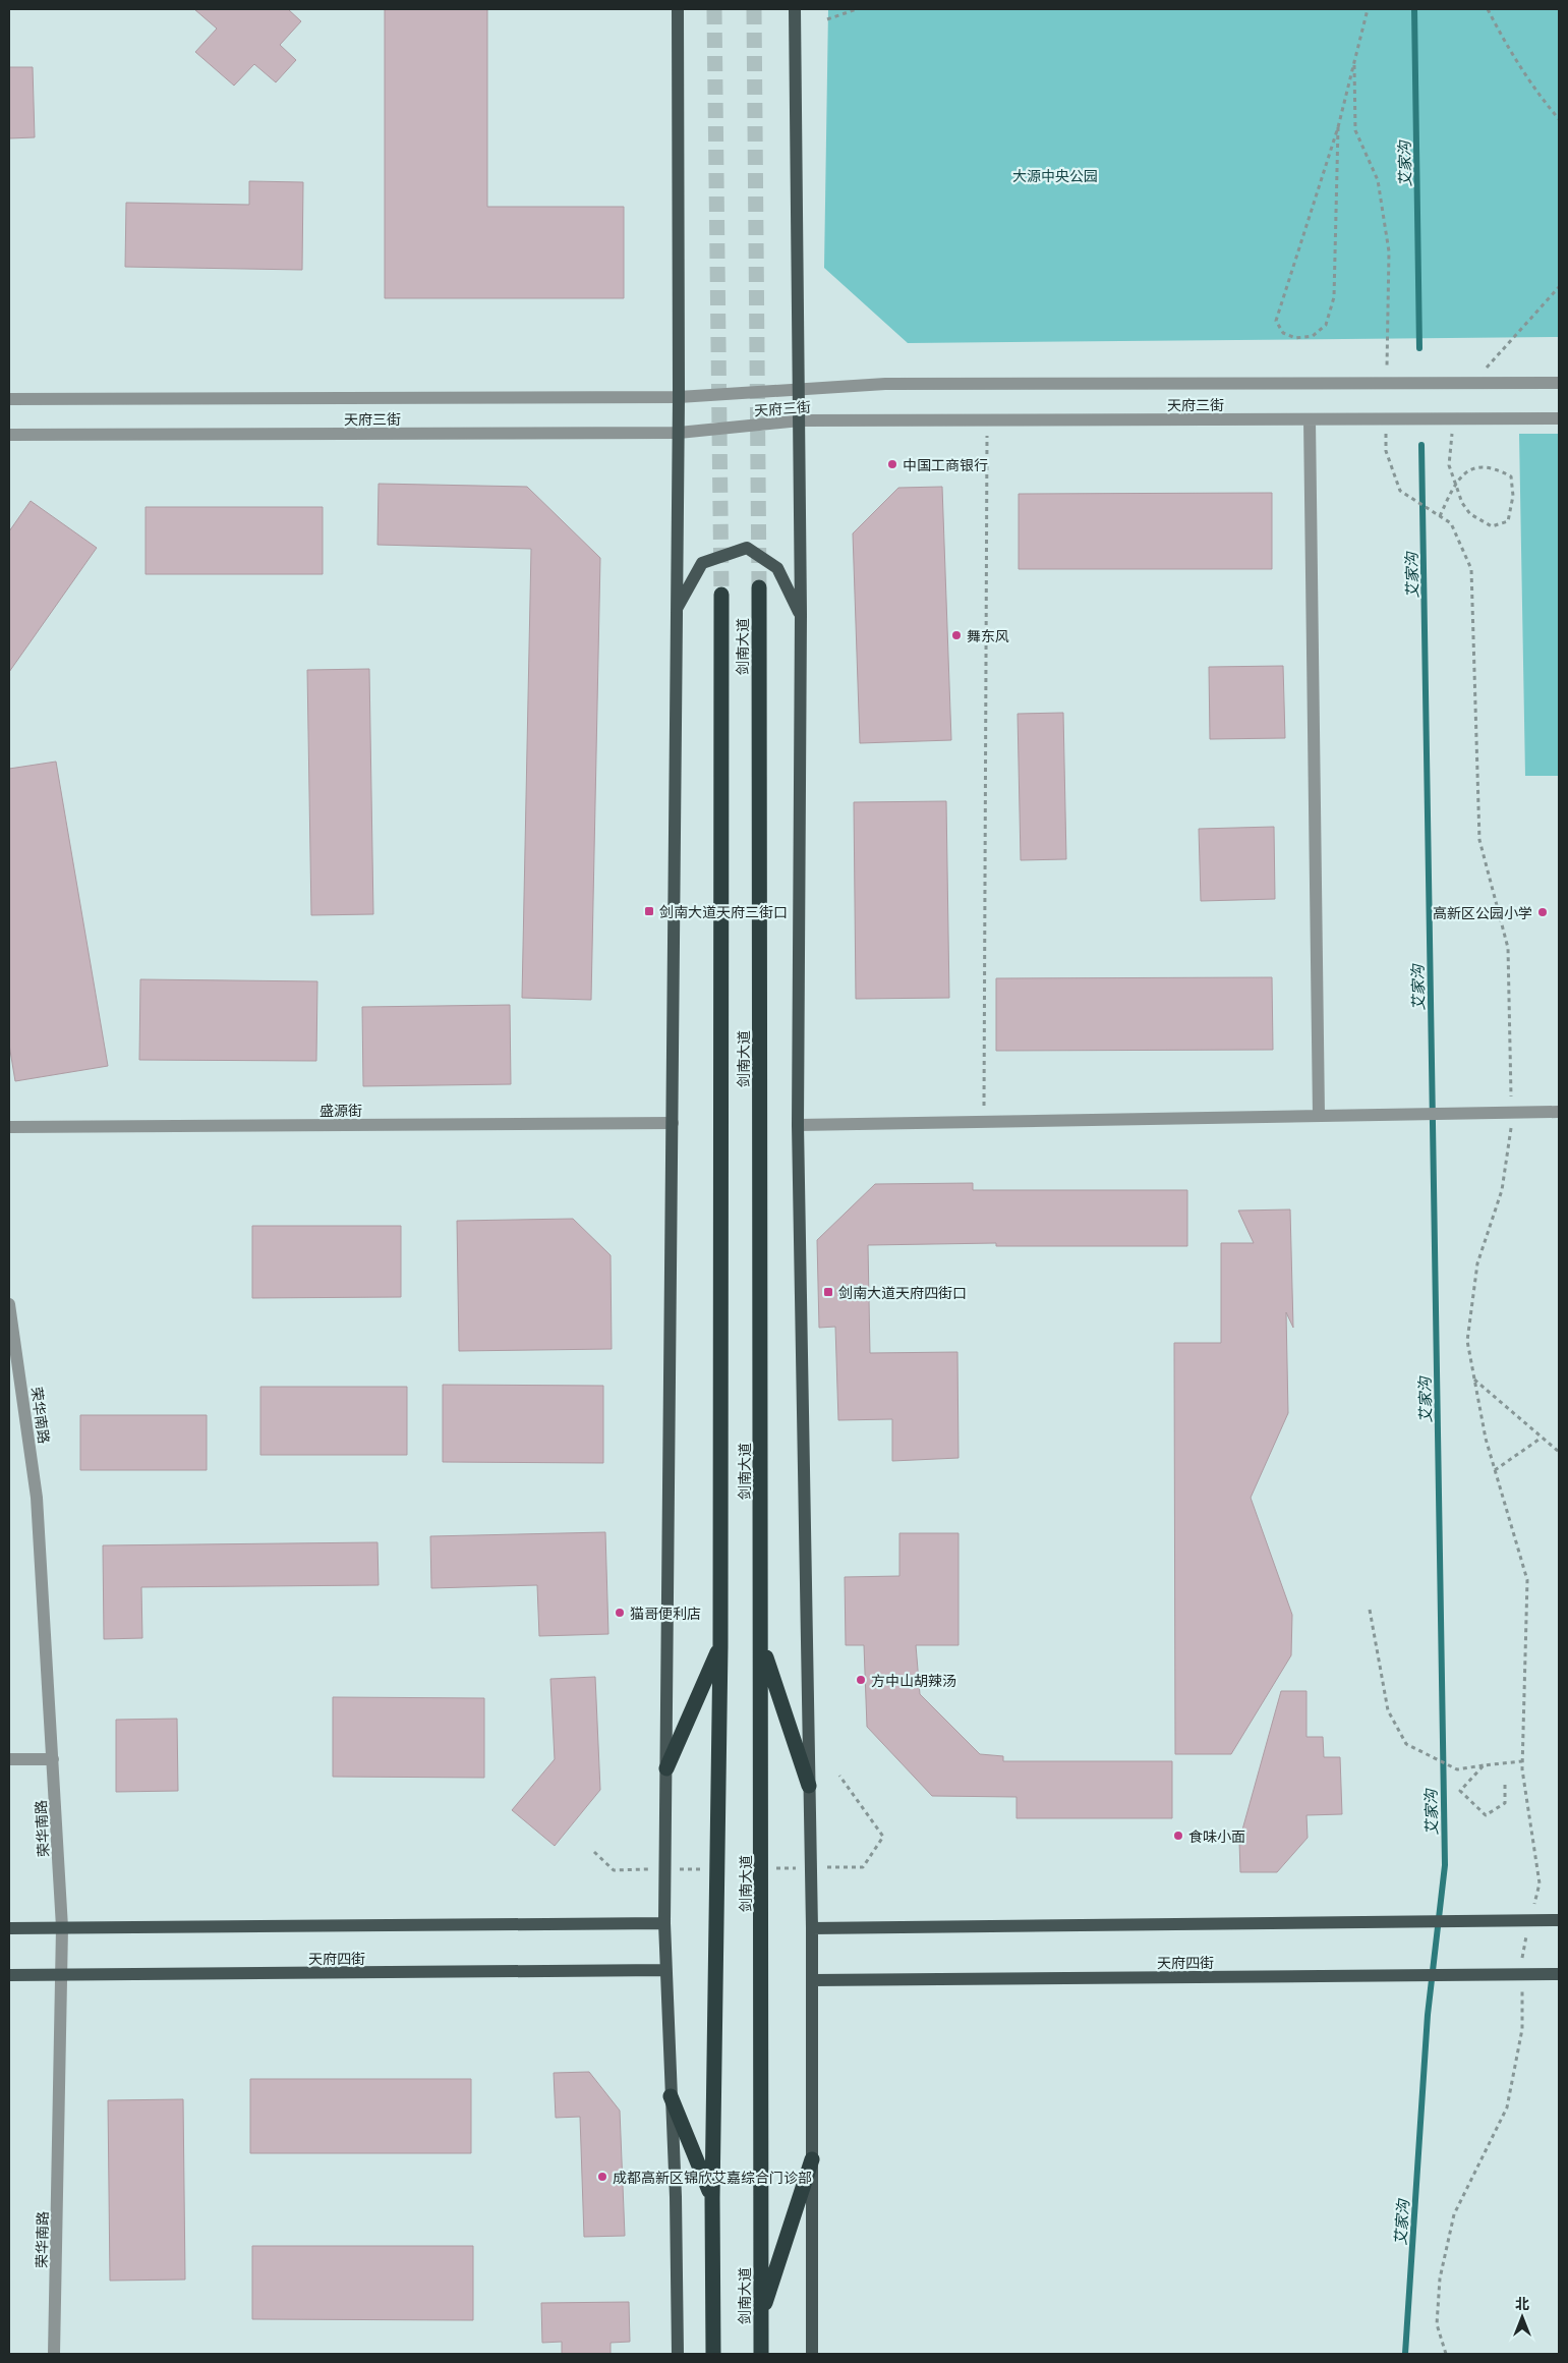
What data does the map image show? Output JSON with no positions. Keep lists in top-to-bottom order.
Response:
{
  "streets": {
    "highway": ["剑南大道"],
    "main road": ["天府四街"],
    "street": ["天府三街", "盛源街", "荣华南路"]
  },
  "crossings": [
    ["荣华南路", "天府四街"]
  ],
  "water": ["艾家沟"],
  "parks": ["大源中央公园"],
  "places": {
    "other": [
      "中国工商银行",
      "舞东风",
      "高新区公园小学",
      "猫哥便利店",
      "方中山胡辣汤",
      "食味小面",
      "成都高新区锦欣艾嘉综合门诊部"
    ],
    "transit": ["剑南大道天府三街口", "剑南大道天府四街口"]
  },
  "north": "top"
}
